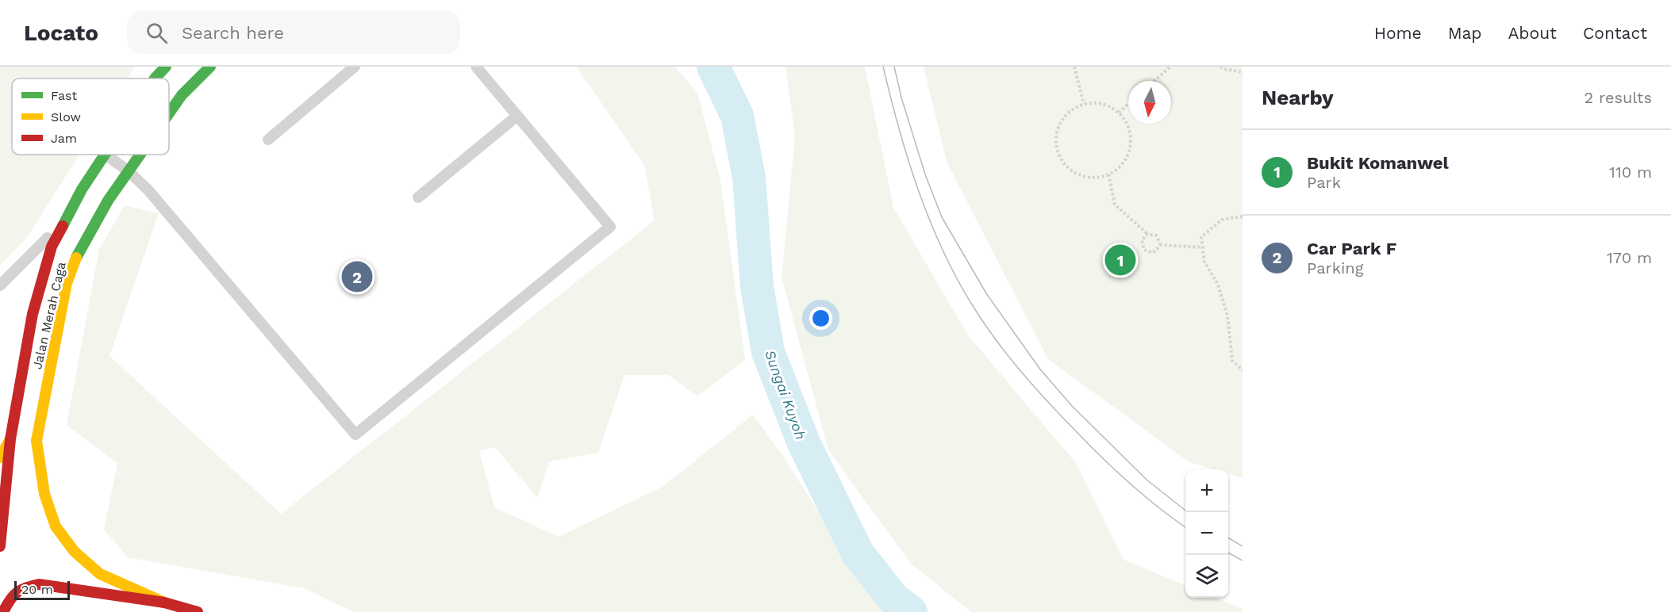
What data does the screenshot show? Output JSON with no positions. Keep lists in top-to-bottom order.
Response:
{
  "streets": {
    "main road": ["Jalan Merah Caga"]
  },
  "water": ["Sungai Kuyoh"],
  "legend": ["Fast", "Slow", "Jam"],
  "scale_bar": "20 m",
  "north": "bottom",
  "page": {
    "header": "Locato",
    "search": "Search here",
    "nav": [
      "Home",
      "Map",
      "About",
      "Contact"
    ],
    "heading": ["Nearby", "2 results"],
    "list": [
      {
        "mark": "1",
        "name": "Bukit Komanwel",
        "note": "Park",
        "value": "110 m"
      },
      {
        "mark": "2",
        "name": "Car Park F",
        "note": "Parking",
        "value": "170 m"
      }
    ],
    "pins": ["1", "2"],
    "map_buttons": ["+", "−"],
    "scale": "20 m"
  }
}
